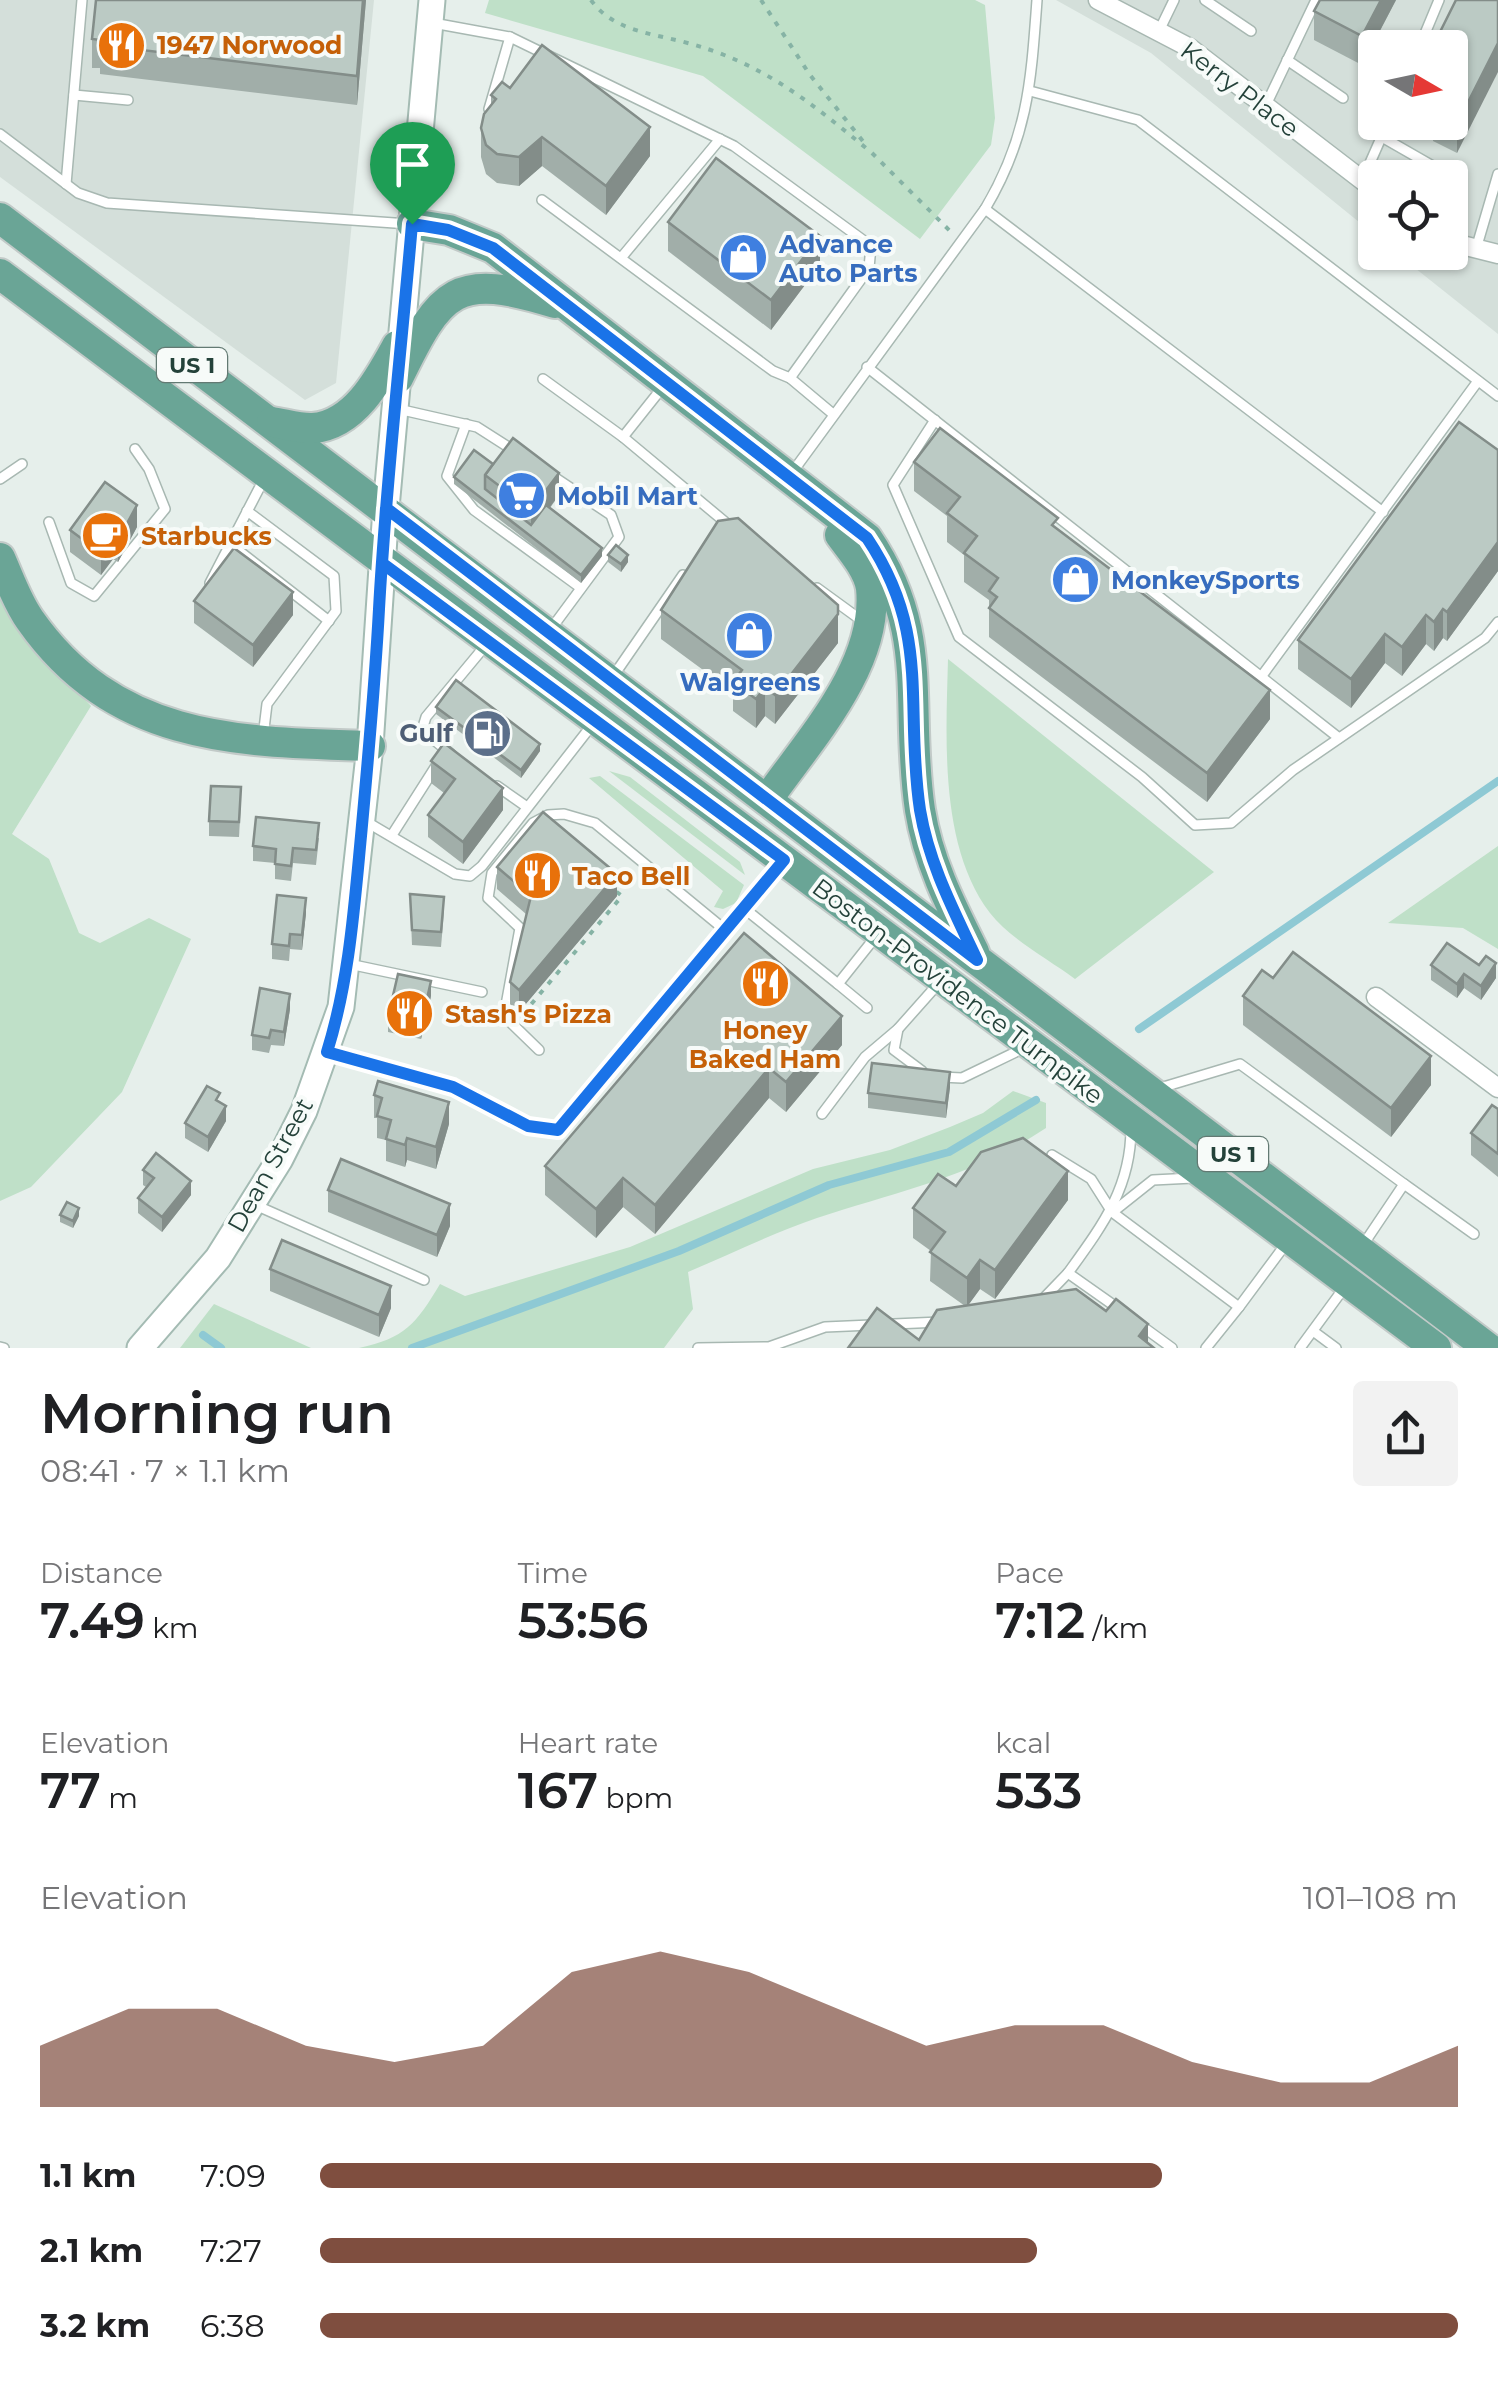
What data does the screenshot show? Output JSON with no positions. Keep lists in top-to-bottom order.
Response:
{
  "streets": {
    "main road": ["US 1", "Boston-Providence Turnpike", "Dean Street"],
    "street": ["Kerry Place"]
  },
  "crossings": [
    ["Boston-Providence Turnpike", "Dean Street"]
  ],
  "places": {
    "restaurant": [
      "1947 Norwood",
      "Taco Bell",
      "Honey Baked Ham",
      "Stash's Pizza"
    ],
    "shop": ["Advance Auto Parts", "MonkeySports", "Walgreens"],
    "supermarket": ["Mobil Mart"],
    "cafe": ["Starbucks"],
    "fuel station": ["Gulf"]
  },
  "north": "right",
  "page": {
    "heading": ["Morning run", "08:41 · 7 × 1.1 km"],
    "stats": [
      ["Distance", "7.49 km"],
      ["Time", "53:56"],
      ["Pace", "7:12 /km"],
      ["Elevation", "77 m"],
      ["Heart rate", "167 bpm"],
      ["kcal", "533"]
    ],
    "chart": ["Elevation", "101–108 m"],
    "list": [
      {
        "name": "1.1 km",
        "note": "7:09"
      },
      {
        "name": "2.1 km",
        "note": "7:27"
      },
      {
        "name": "3.2 km",
        "note": "6:38"
      }
    ]
  }
}
